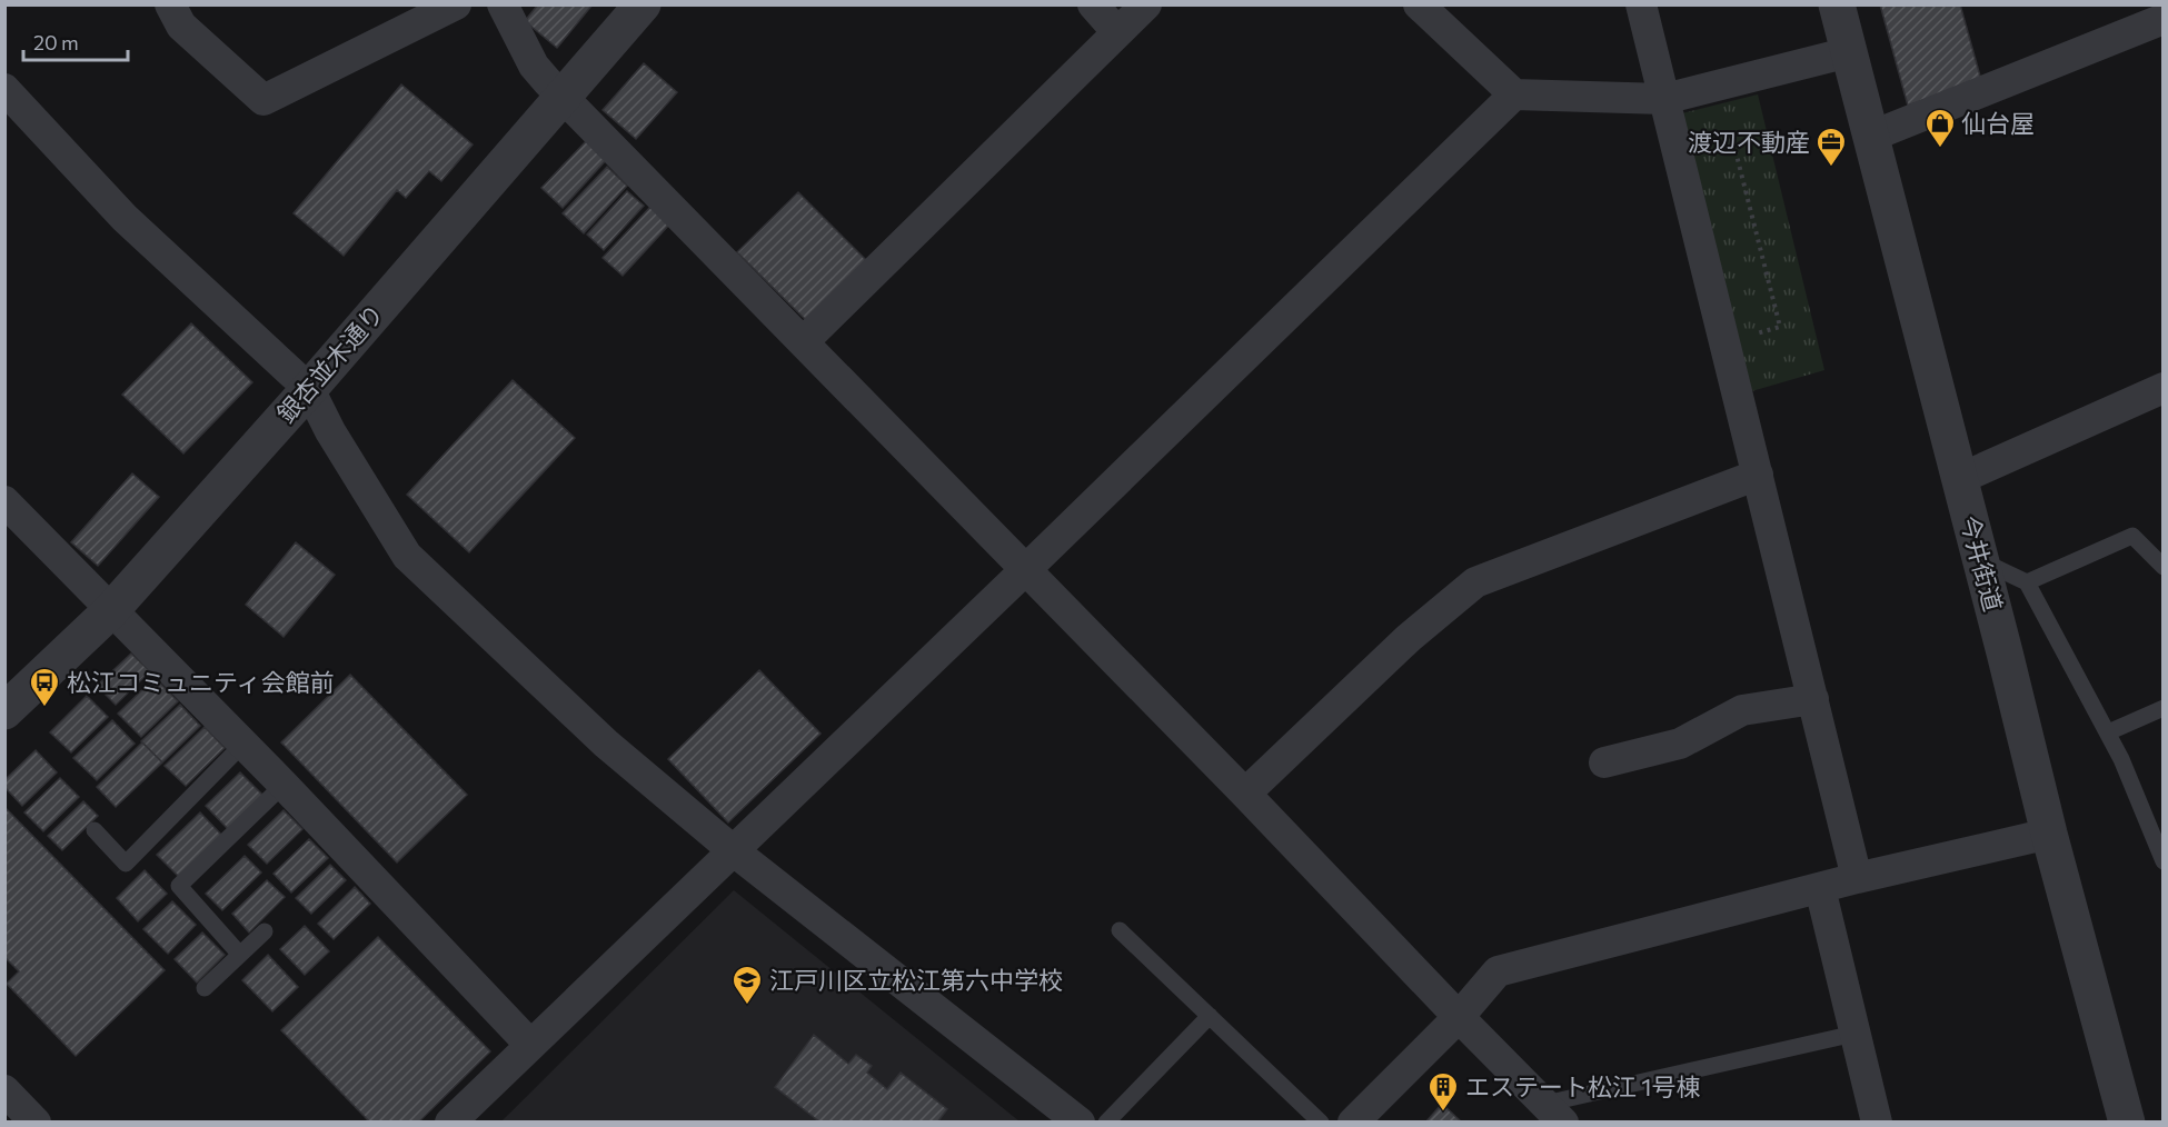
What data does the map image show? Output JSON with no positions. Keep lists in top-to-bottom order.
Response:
{
  "streets": {
    "street": ["銀杏並木通り", "今井街道"]
  },
  "places": {
    "shop": ["仙台屋"],
    "office": ["渡辺不動産"],
    "bus stop": ["松江コミュニティ会館前"],
    "school or university": ["江戸川区立松江第六中学校"],
    "building": ["エステート松江 1号棟"]
  },
  "scale_bar": "20 m"
}
